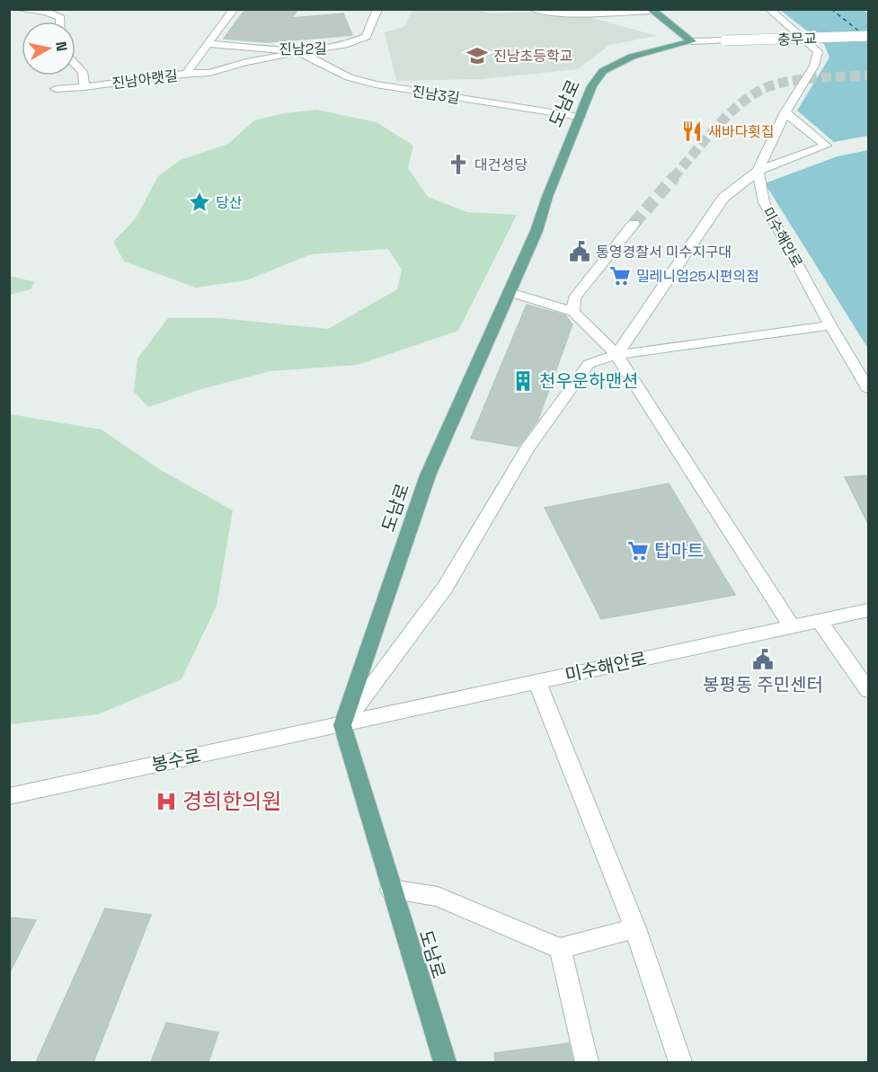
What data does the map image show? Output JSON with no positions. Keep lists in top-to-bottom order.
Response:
{
  "streets": {
    "main road": ["도남로"],
    "street": [
      "충무교",
      "진남2길",
      "진남아랫길",
      "진남3길",
      "미수해안로",
      "봉수로"
    ]
  },
  "crossings": [
    ["충무교", "도남로"],
    ["진남2길", "진남아랫길"],
    ["진남2길", "진남3길"],
    ["진남3길", "도남로"],
    ["도남로", "미수해안로"],
    ["도남로", "봉수로"],
    ["미수해안로", "봉수로"]
  ],
  "places": {
    "school or university": ["진남초등학교"],
    "restaurant": ["새바다횟집"],
    "church": ["대건성당"],
    "place": ["당산"],
    "public building": ["통영경찰서 미수지구대", "봉평동 주민센터"],
    "supermarket": ["밀레니엄25시편의점", "탑마트"],
    "building": ["천우운하맨션"],
    "hospital": ["경희한의원"]
  },
  "north": "right"
}
